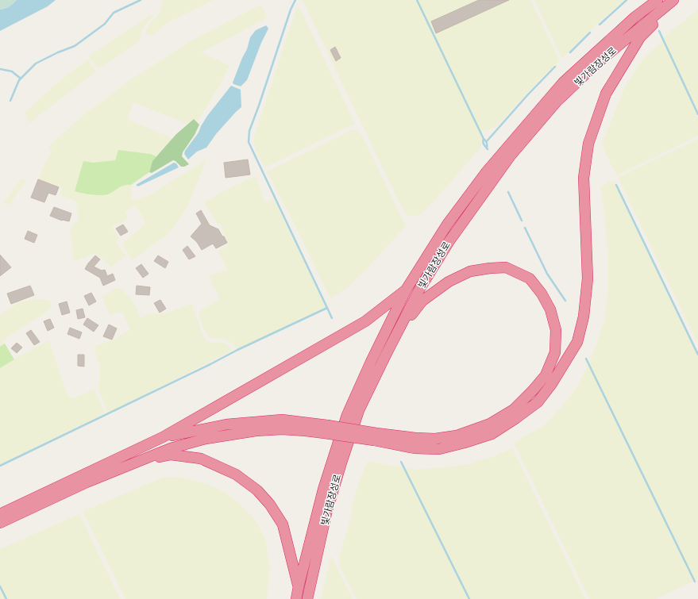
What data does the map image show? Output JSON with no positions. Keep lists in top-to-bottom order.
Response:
{
  "streets": {
    "highway": ["빛가람장성로"]
  }
}
